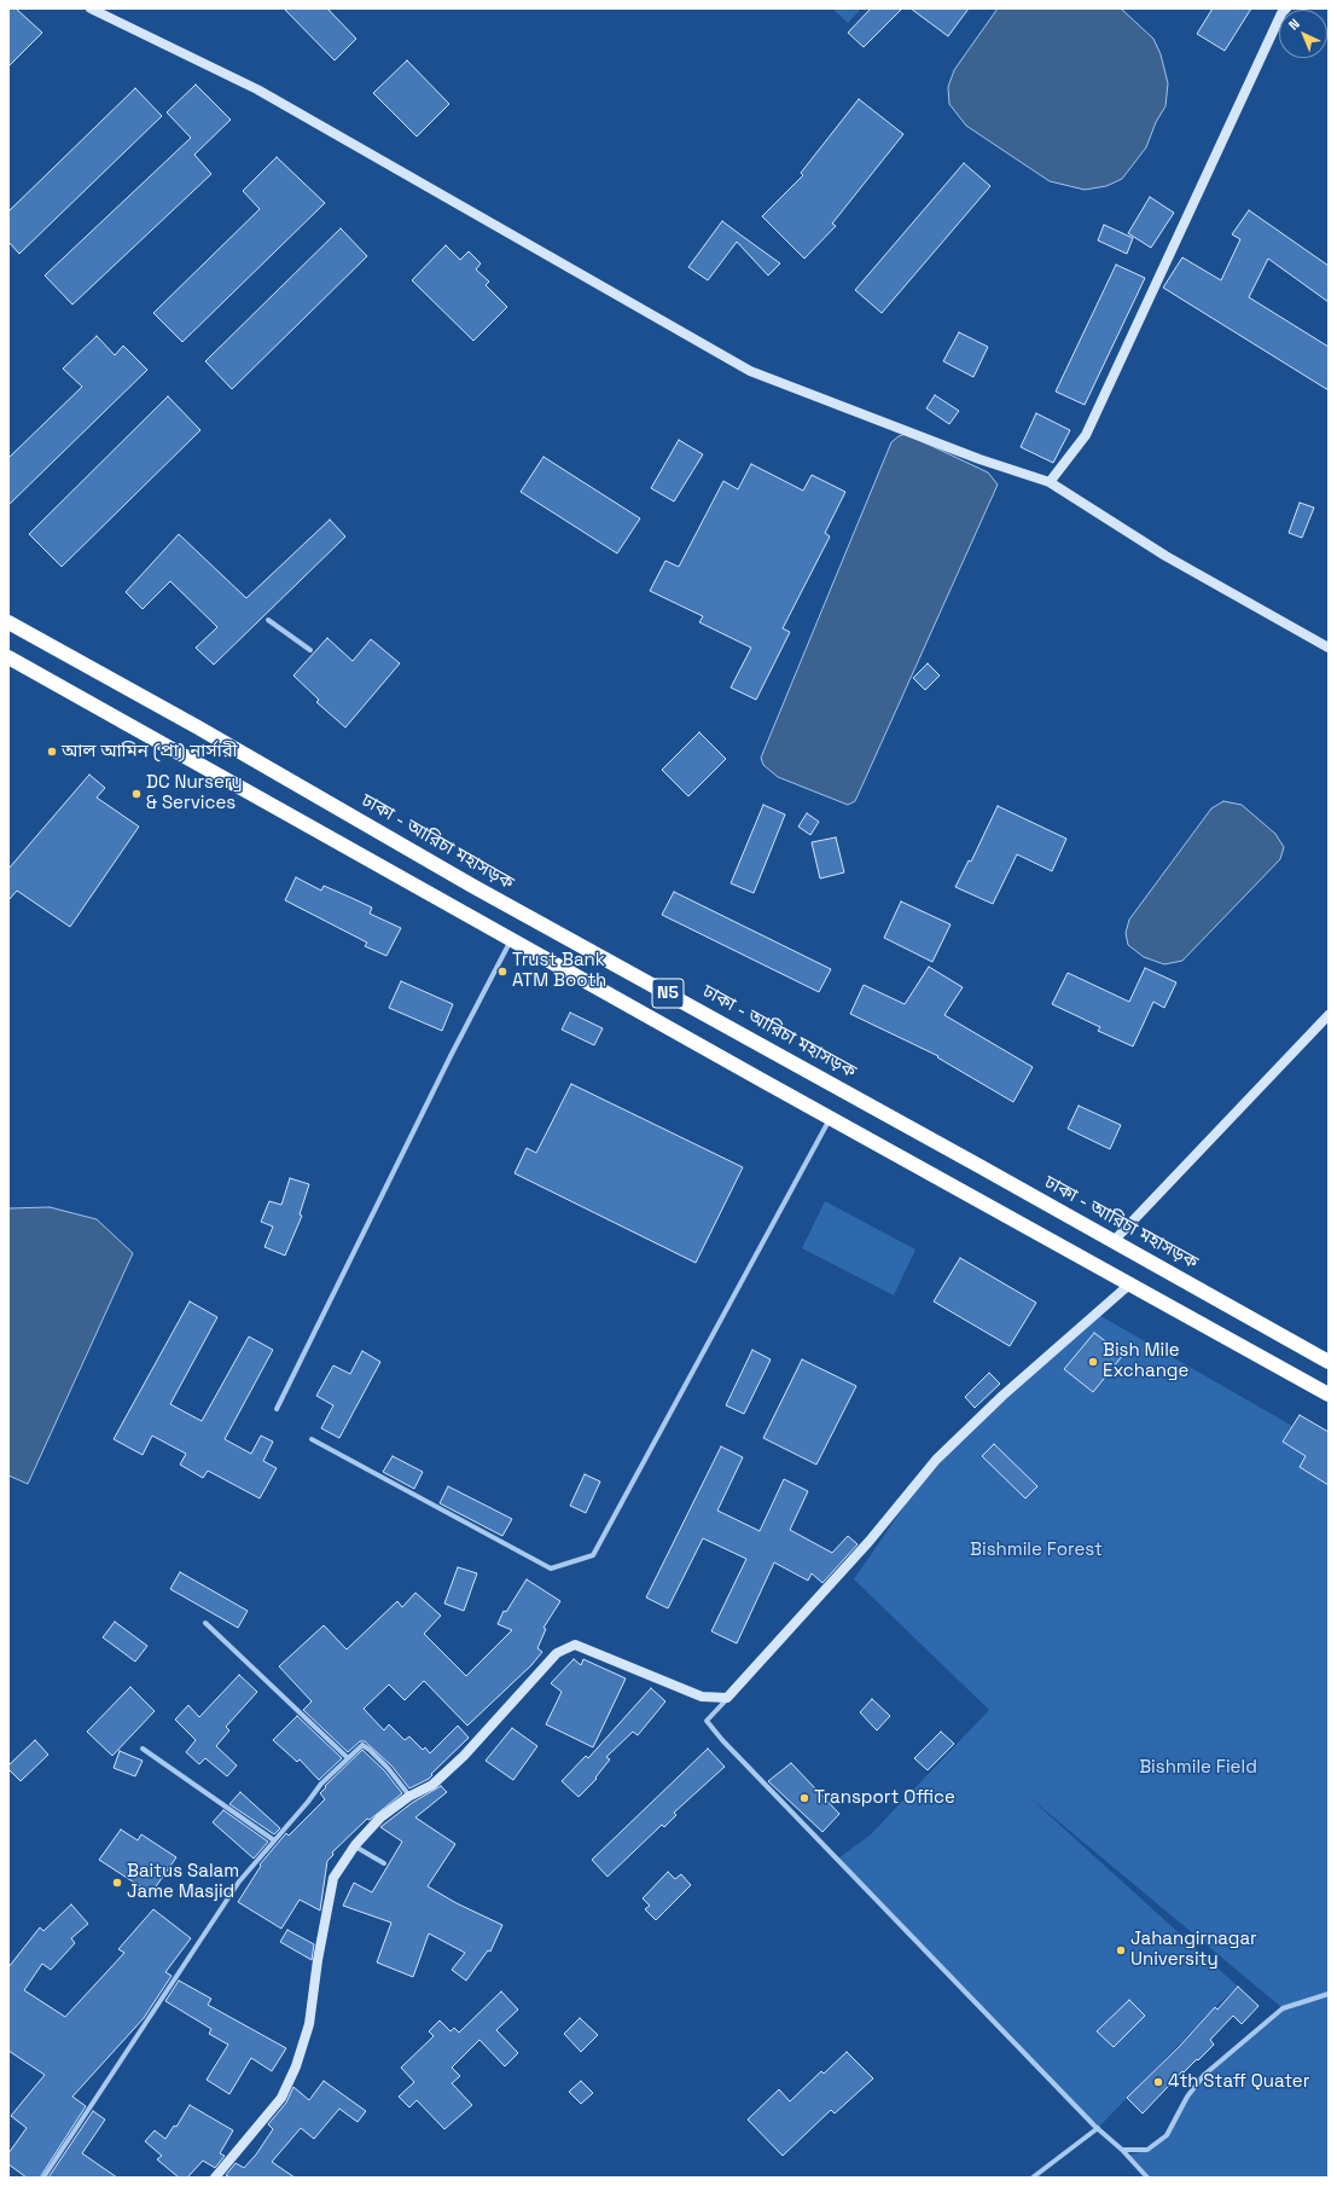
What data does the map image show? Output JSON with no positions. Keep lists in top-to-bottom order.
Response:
{
  "streets": {
    "highway": ["ঢাকা - আরিচা মহাসড়ক", "N5"]
  },
  "parks": ["Bishmile Forest", "Bishmile Field"],
  "places": [
    "আল আমিন (প্রা) নার্সারী",
    "DC Nursery & Services",
    "Trust Bank ATM Booth",
    "Bish Mile Exchange",
    "Transport Office",
    "Baitus Salam Jame Masjid",
    "Jahangirnagar University",
    "4th Staff Quater"
  ],
  "north": "top left"
}
